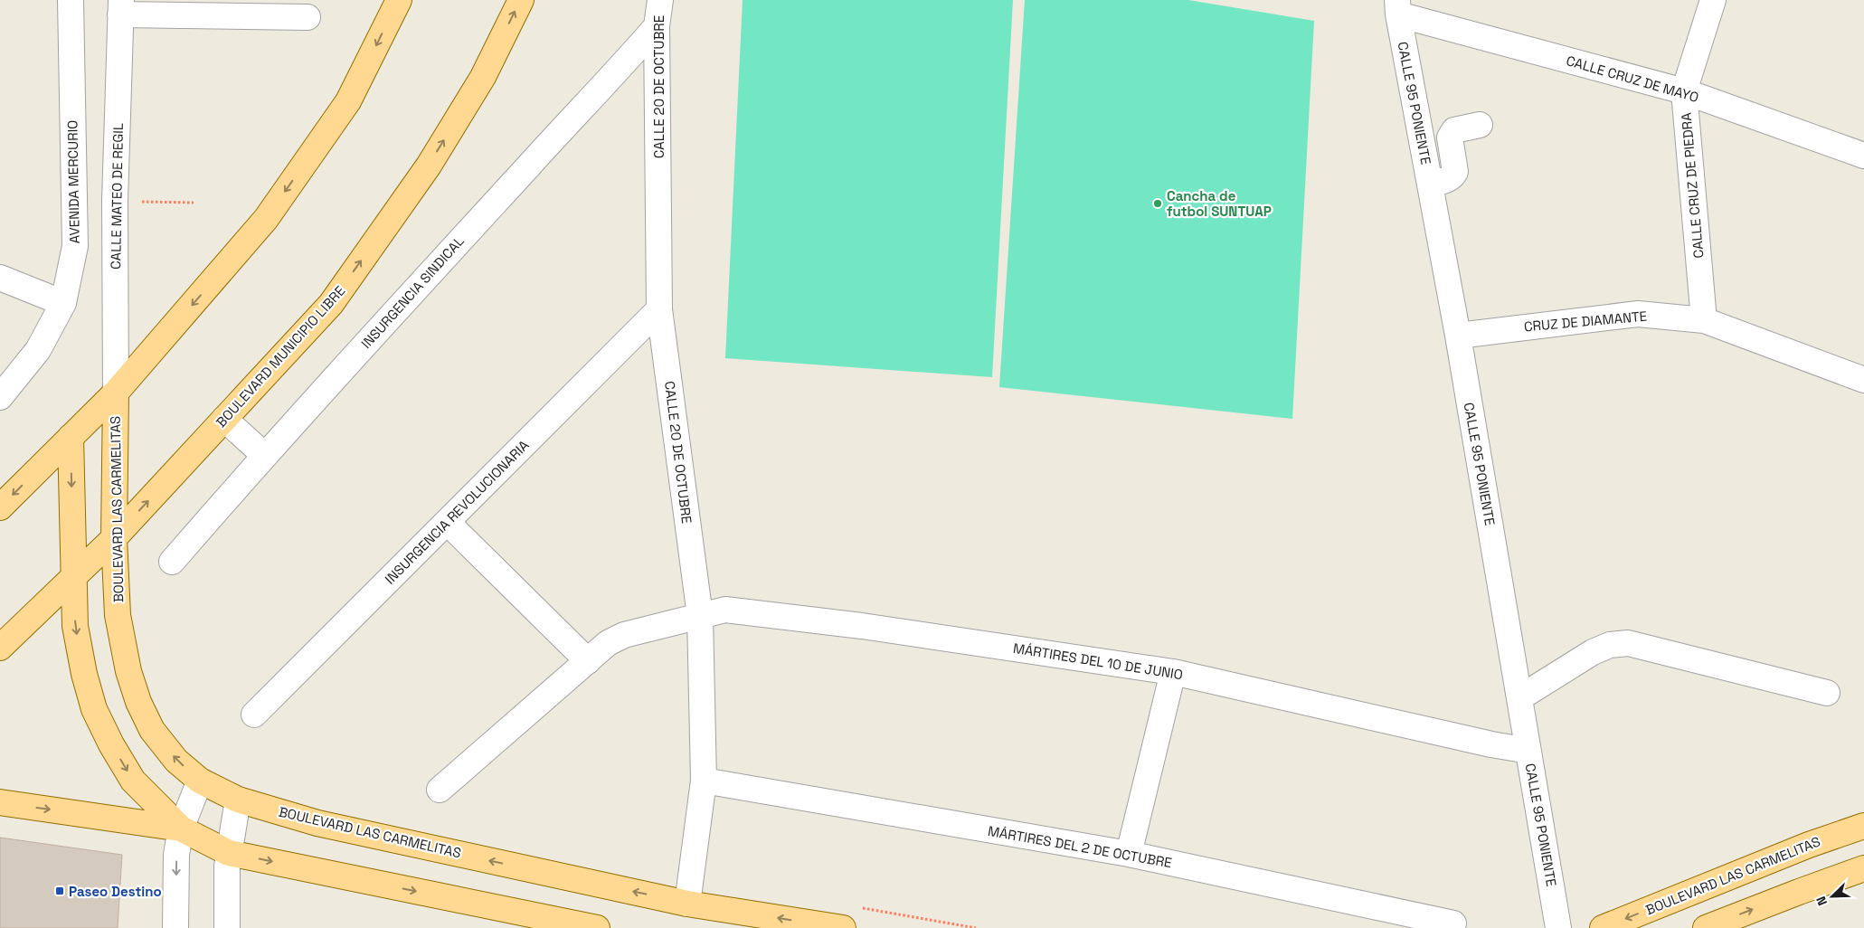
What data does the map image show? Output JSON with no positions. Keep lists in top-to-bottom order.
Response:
{
  "streets": {
    "main road": ["BOULEVARD MUNICIPIO LIBRE", "BOULEVARD LAS CARMELITAS"],
    "street": [
      "CALLE CRUZ DE MAYO",
      "CALLE 20 DE OCTUBRE",
      "CALLE 95 PONIENTE",
      "AVENIDA MERCURIO",
      "CALLE CRUZ DE PIEDRA",
      "CALLE MATEO DE REGIL",
      "INSURGENCIA SINDICAL",
      "CRUZ DE DIAMANTE",
      "INSURGENCIA REVOLUCIONARIA",
      "MÁRTIRES DEL 10 DE JUNIO",
      "MÁRTIRES DEL 2 DE OCTUBRE"
    ]
  },
  "crossings": [
    ["CALLE CRUZ DE MAYO", "CALLE 95 PONIENTE"],
    ["CALLE CRUZ DE MAYO", "CALLE CRUZ DE PIEDRA"],
    ["CALLE 20 DE OCTUBRE", "INSURGENCIA SINDICAL"],
    ["CALLE 20 DE OCTUBRE", "BOULEVARD LAS CARMELITAS"],
    ["CALLE 20 DE OCTUBRE", "INSURGENCIA REVOLUCIONARIA"],
    ["CALLE 20 DE OCTUBRE", "MÁRTIRES DEL 10 DE JUNIO"],
    ["CALLE 20 DE OCTUBRE", "MÁRTIRES DEL 2 DE OCTUBRE"],
    ["CALLE 95 PONIENTE", "CRUZ DE DIAMANTE"],
    ["CALLE 95 PONIENTE", "MÁRTIRES DEL 10 DE JUNIO"],
    ["CALLE CRUZ DE PIEDRA", "CRUZ DE DIAMANTE"],
    ["CALLE MATEO DE REGIL", "BOULEVARD LAS CARMELITAS"],
    ["BOULEVARD MUNICIPIO LIBRE", "BOULEVARD LAS CARMELITAS"]
  ],
  "places": {
    "other": ["Cancha de futbol SUNTUAP"],
    "transit": ["Paseo Destino"]
  },
  "north": "bottom left"
}
